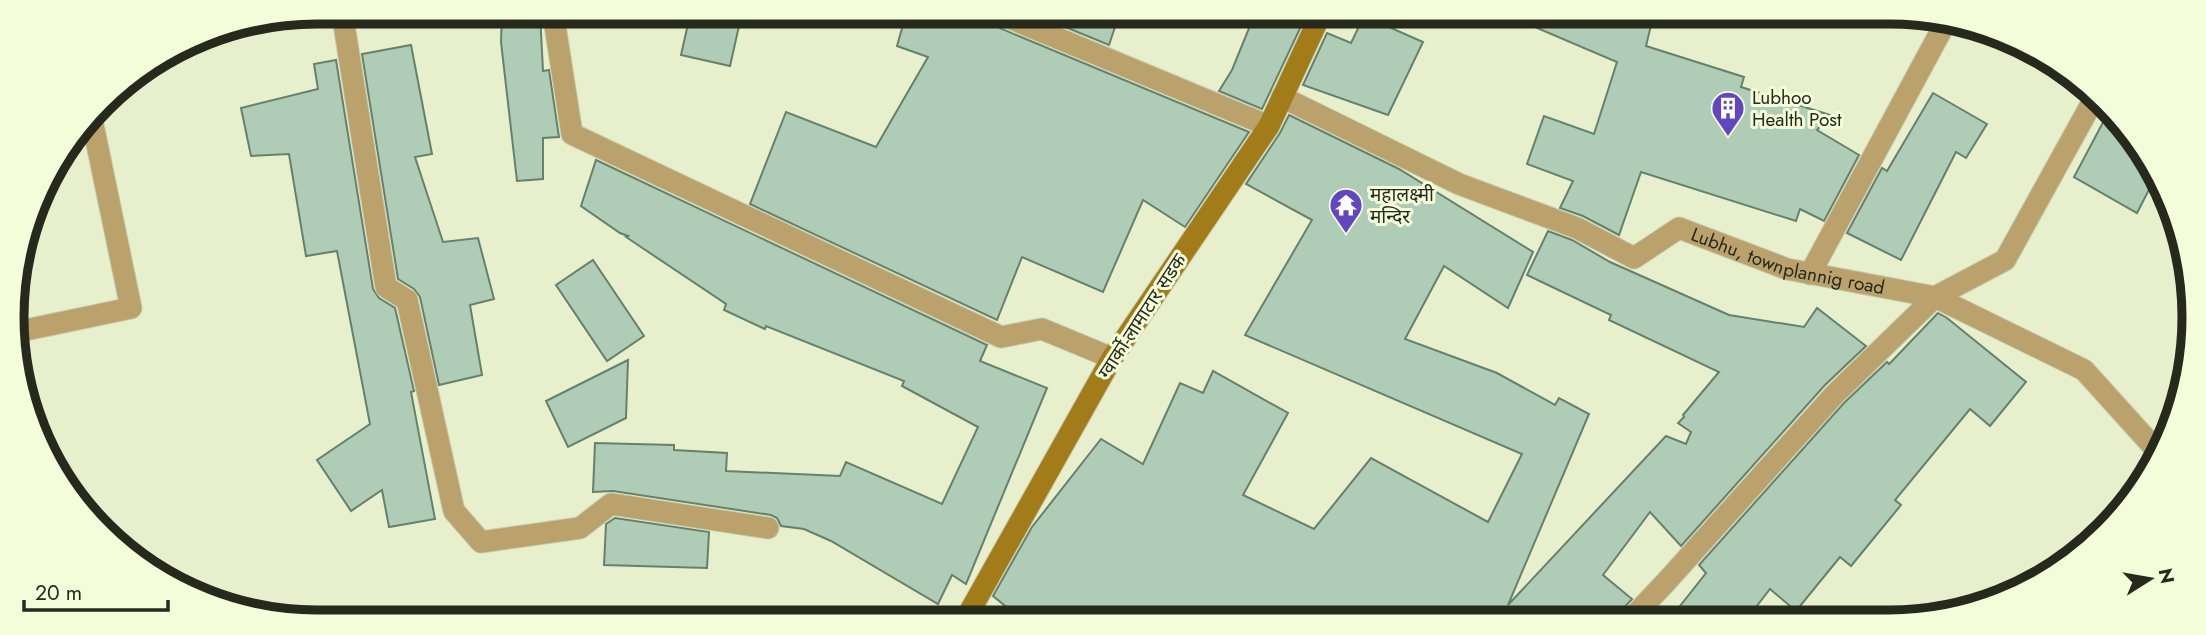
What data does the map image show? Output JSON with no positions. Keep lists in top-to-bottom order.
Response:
{
  "streets": {
    "main road": ["ग्वार्को-लामाटार सडक"],
    "street": ["Lubhu, townplannig road"]
  },
  "crossings": [
    ["Lubhu, townplannig road", "ग्वार्को-लामाटार सडक"]
  ],
  "places": {
    "building": ["Lubhoo Health Post"],
    "temple": ["महालक्ष्मी मन्दिर"]
  },
  "scale_bar": "20 m",
  "north": "right"
}
